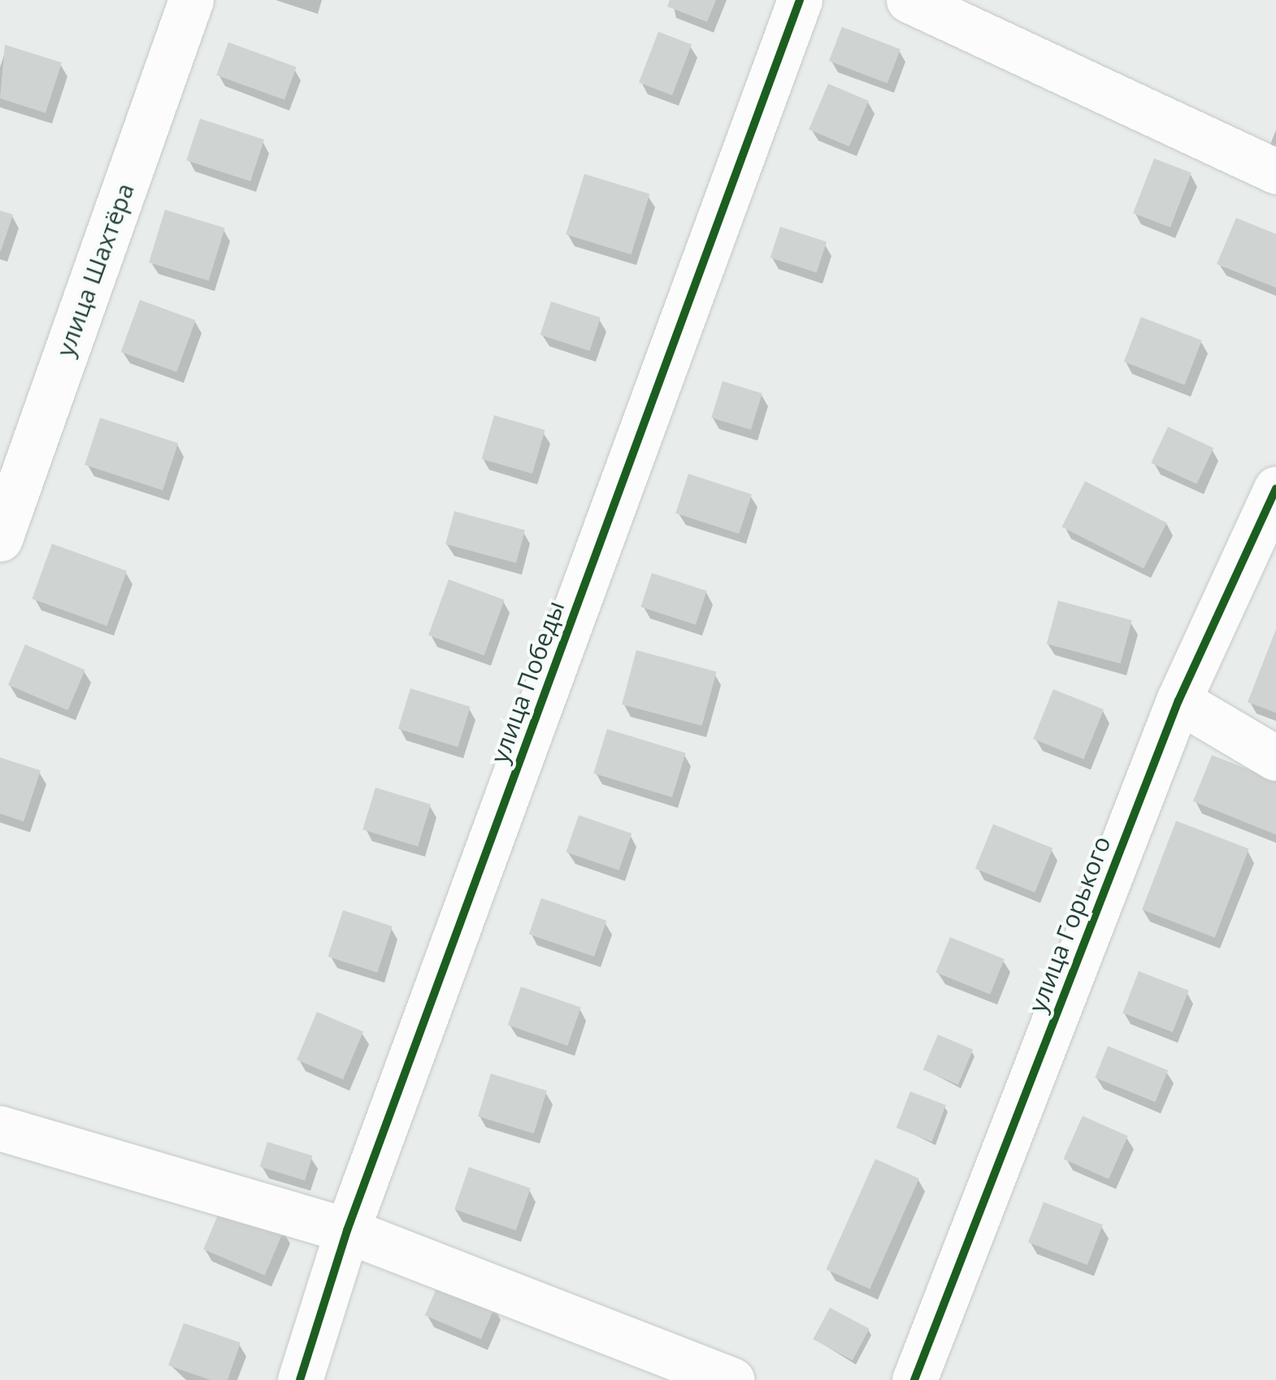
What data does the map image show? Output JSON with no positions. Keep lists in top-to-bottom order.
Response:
{
  "streets": {
    "street": ["улица Шахтёра", "улица Победы", "улица Горького"]
  }
}
